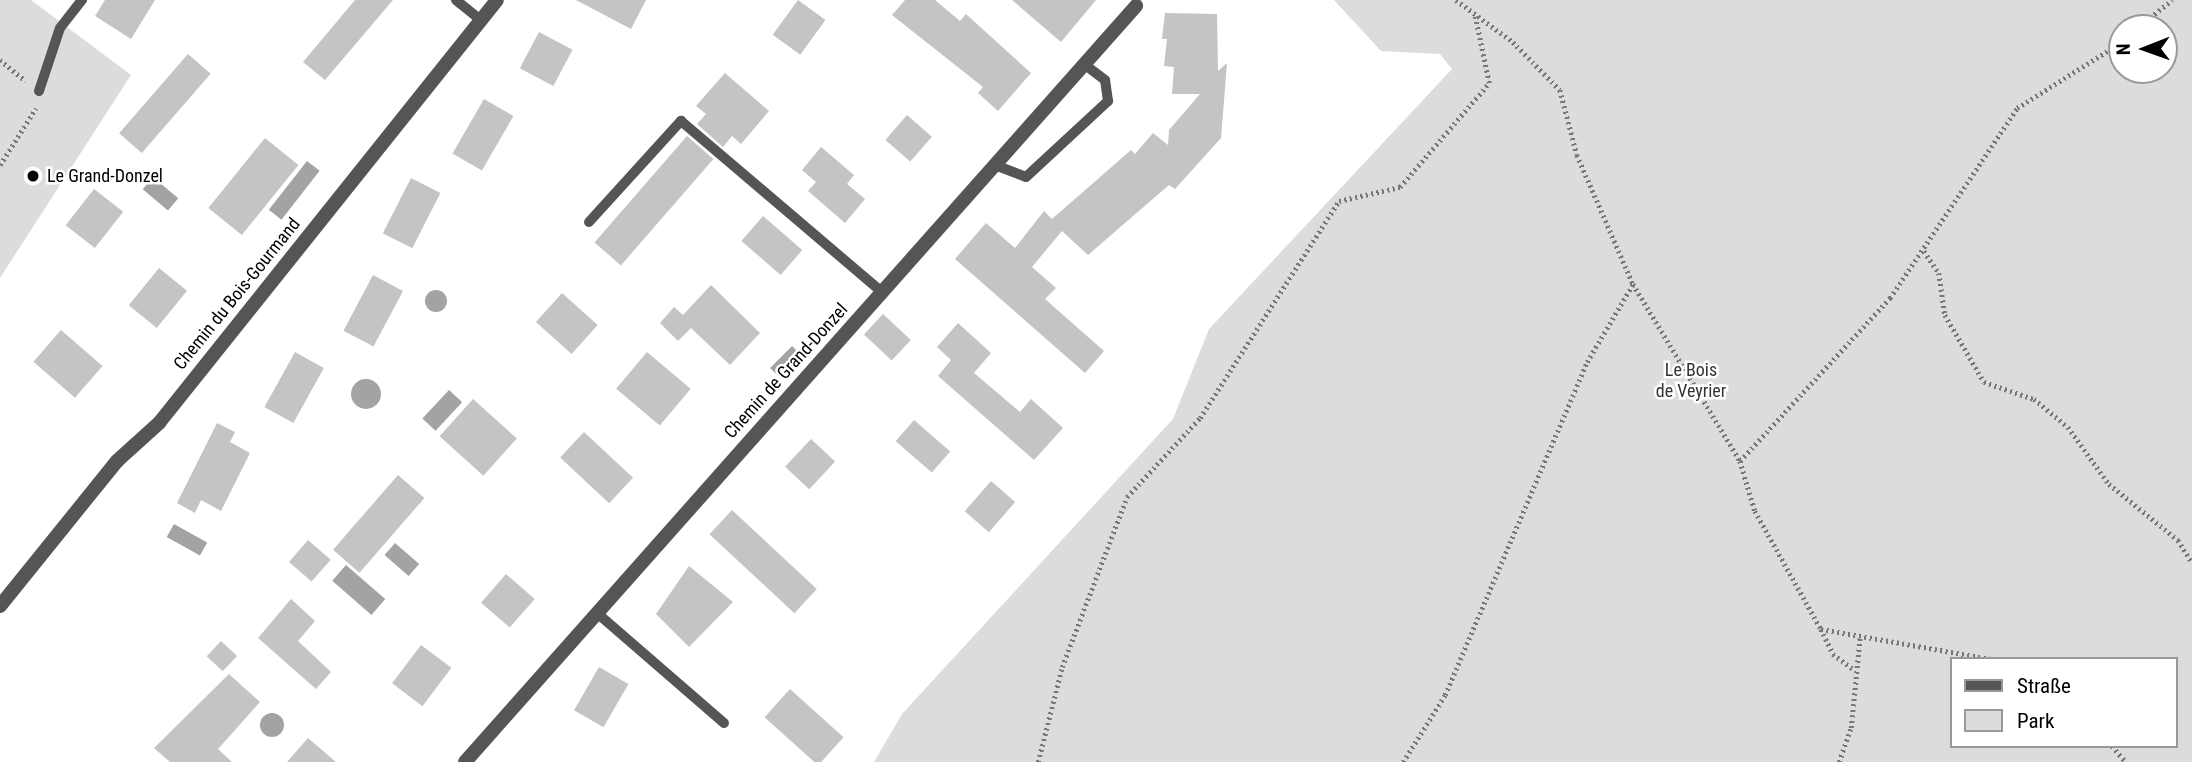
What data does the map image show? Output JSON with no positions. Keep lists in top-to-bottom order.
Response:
{
  "streets": {
    "street": ["Chemin du Bois-Gourmand", "Chemin de Grand-Donzel"]
  },
  "parks": ["Le Bois de Veyrier"],
  "places": ["Le Grand-Donzel"],
  "legend": ["Straße", "Park"],
  "north": "left"
}
